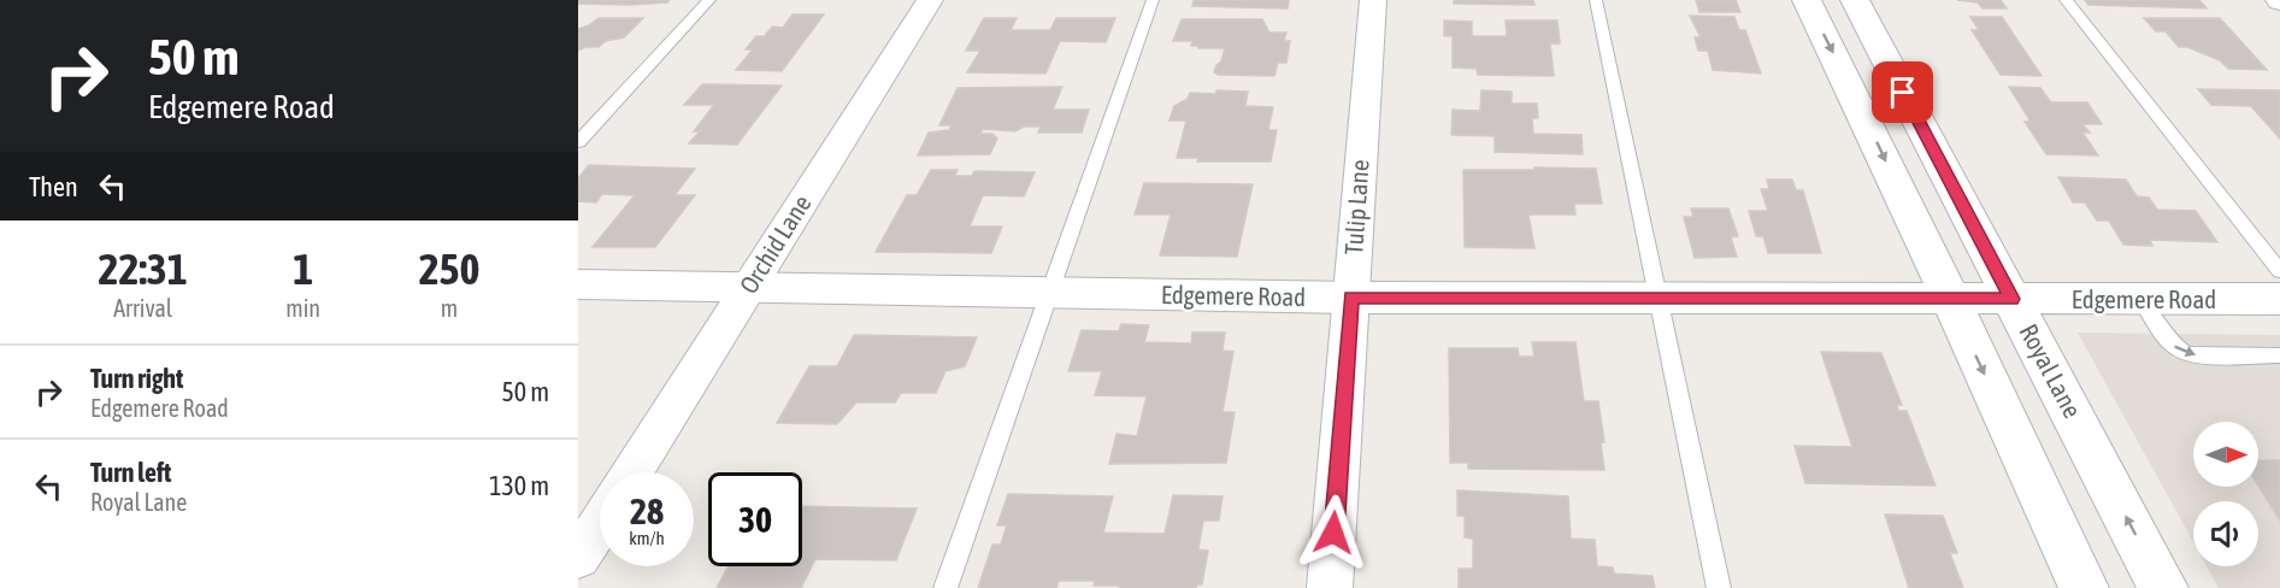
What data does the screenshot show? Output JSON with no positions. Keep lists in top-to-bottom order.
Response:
{
  "streets": {
    "street": [
      "Tulip Lane",
      "Orchid Lane",
      "Edgemere Road",
      "Royal Lane"
    ]
  },
  "crossings": [
    ["Tulip Lane", "Edgemere Road"],
    ["Orchid Lane", "Edgemere Road"],
    ["Edgemere Road", "Royal Lane"]
  ],
  "north": "right",
  "page": {
    "turn": ["50 m", "Edgemere Road"],
    "then": "Then",
    "eta": [
      "22:31",
      "Arrival",
      "1",
      "min",
      "250",
      "m"
    ],
    "list": [
      {
        "name": "Turn right",
        "note": "Edgemere Road",
        "value": "50 m"
      },
      {
        "name": "Turn left",
        "note": "Royal Lane",
        "value": "130 m"
      }
    ],
    "speed": "28 km/h",
    "limit": "30"
  }
}
